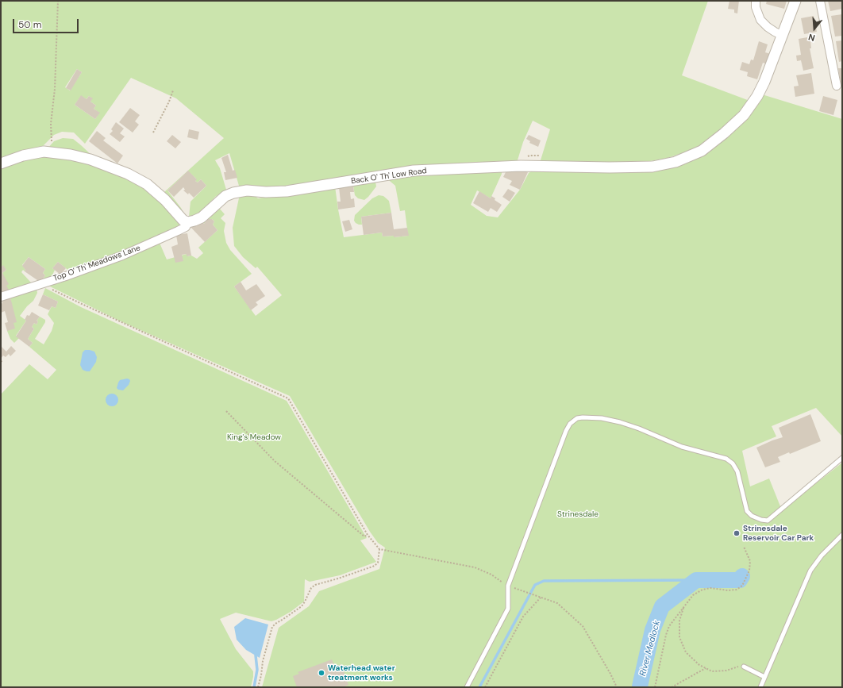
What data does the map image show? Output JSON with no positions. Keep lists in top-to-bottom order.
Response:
{
  "streets": {
    "street": ["Back O' Th' Low Road", "Top O' Th' Meadows Lane"]
  },
  "crossings": [
    ["Back O' Th' Low Road", "Top O' Th' Meadows Lane"]
  ],
  "water": ["River Medlock"],
  "parks": ["King's Meadow", "Strinesdale"],
  "places": ["Strinesdale Reservoir Car Park", "Waterhead water treatment works"],
  "scale_bar": "50 m",
  "north": "bottom"
}
